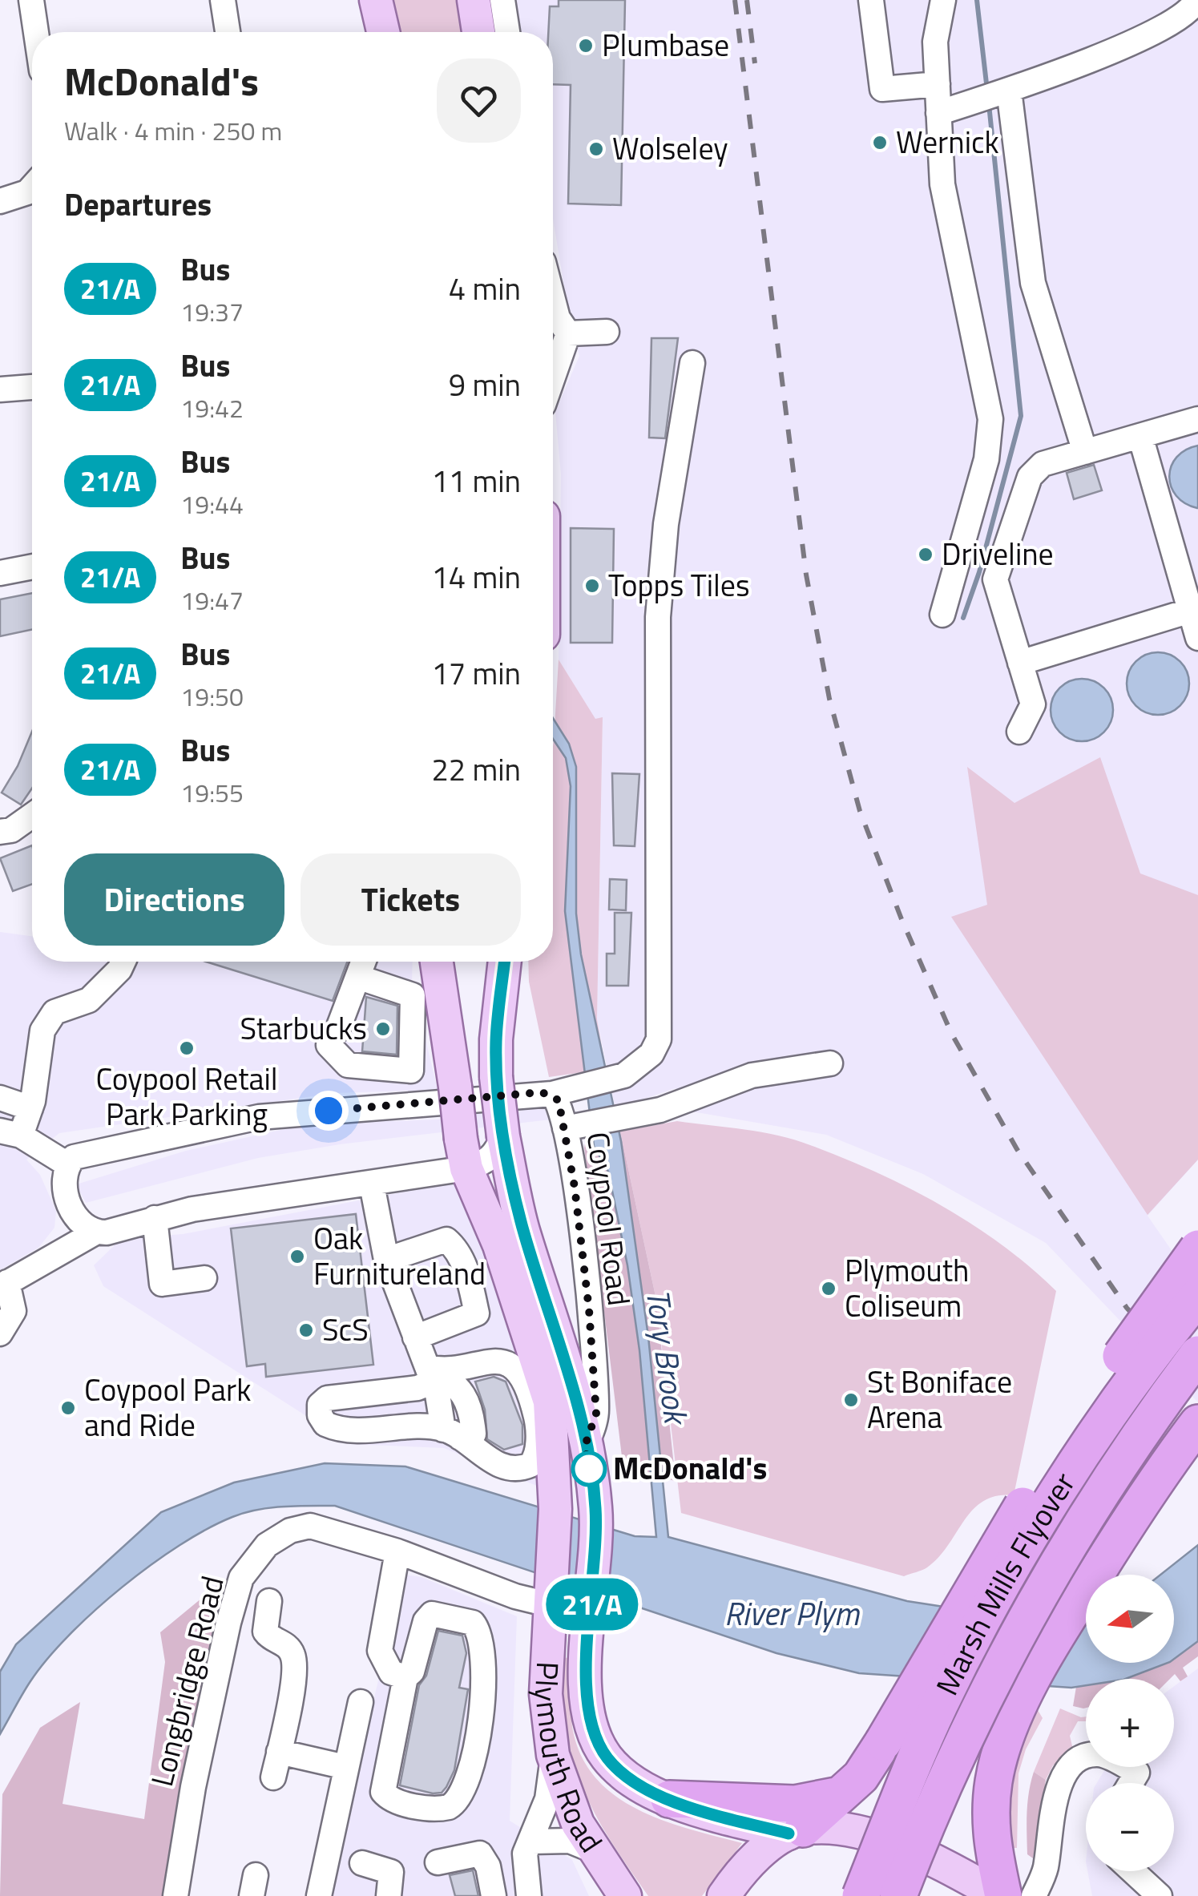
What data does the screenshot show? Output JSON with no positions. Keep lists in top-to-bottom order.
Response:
{
  "streets": {
    "highway": ["Marsh Mills Flyover"],
    "main road": ["Plymouth Road"],
    "street": ["Coypool Road", "Longbridge Road"]
  },
  "crossings": [
    ["Coypool Road", "Plymouth Road"],
    ["Longbridge Road", "Plymouth Road"]
  ],
  "water": ["Tory Brook", "River Plym"],
  "places": [
    "Plumbase",
    "Wernick",
    "Wolseley",
    "Driveline",
    "Topps Tiles",
    "Starbucks",
    "Coypool Retail Park Parking",
    "Oak Furnitureland",
    "Plymouth Coliseum",
    "ScS",
    "St Boniface Arena",
    "Coypool Park and Ride",
    "McDonald's"
  ],
  "lines": ["bus line 21/A"],
  "north": "left",
  "page": {
    "on_map": "21/A",
    "heading": [
      ["McDonald's", "Walk · 4 min · 250 m"],
      "Departures"
    ],
    "list": [
      {
        "mark": "21/A",
        "name": "Bus",
        "note": "19:37",
        "value": "4 min"
      },
      {
        "mark": "21/A",
        "name": "Bus",
        "note": "19:42",
        "value": "9 min"
      },
      {
        "mark": "21/A",
        "name": "Bus",
        "note": "19:44",
        "value": "11 min"
      },
      {
        "mark": "21/A",
        "name": "Bus",
        "note": "19:47",
        "value": "14 min"
      },
      {
        "mark": "21/A",
        "name": "Bus",
        "note": "19:50",
        "value": "17 min"
      },
      {
        "mark": "21/A",
        "name": "Bus",
        "note": "19:55",
        "value": "22 min"
      }
    ],
    "buttons": ["Directions", "Tickets"],
    "map_buttons": ["+", "−"]
  }
}
